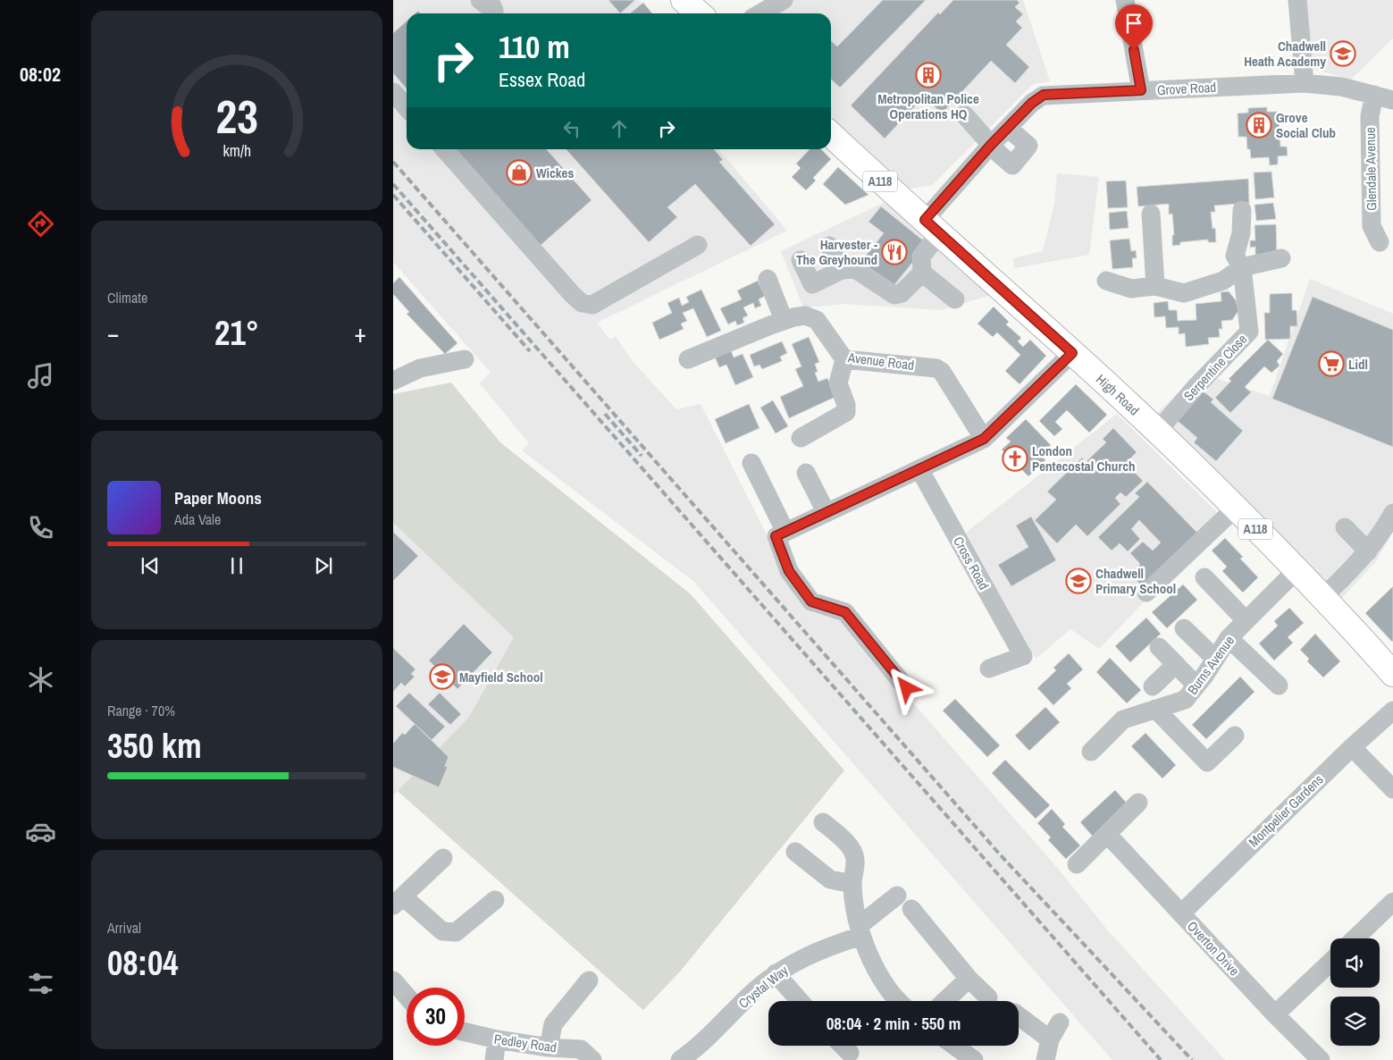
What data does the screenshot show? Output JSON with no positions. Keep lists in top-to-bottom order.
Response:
{
  "streets": {
    "main road": ["A118", "High Road"],
    "street": [
      "Grove Road",
      "Glendale Avenue",
      "Avenue Road",
      "Serpentine Close",
      "Cross Road",
      "Burns Avenue",
      "Montpelier Gardens",
      "Overton Drive",
      "Crystal Way",
      "Pedley Road"
    ]
  },
  "crossings": [
    ["Grove Road", "Glendale Avenue"],
    ["Grove Road", "High Road"],
    ["Serpentine Close", "High Road"],
    ["High Road", "Burns Avenue"],
    ["Montpelier Gardens", "Overton Drive"]
  ],
  "places": {
    "school or university": ["Chadwell Heath Academy", "Chadwell Primary School", "Mayfield School"],
    "building": ["Metropolitan Police Operations HQ", "Grove Social Club"],
    "shop": ["Wickes"],
    "restaurant": ["Harvester - The Greyhound"],
    "supermarket": ["Lidl"],
    "church": ["London Pentecostal Church"]
  },
  "page": {
    "tabs": "08:02",
    "turn": ["110 m", "Essex Road"],
    "tile": [
      "Climate",
      ["Range · 70%", "350 km"],
      ["Arrival", "08:04"]
    ],
    "heat": ["−", "21°", "+"],
    "song": ["Paper Moons", "Ada Vale"],
    "limit": "30",
    "trip": "08:04 · 2 min · 550 m",
    "gauge": ["23", "km/h"]
  }
}
